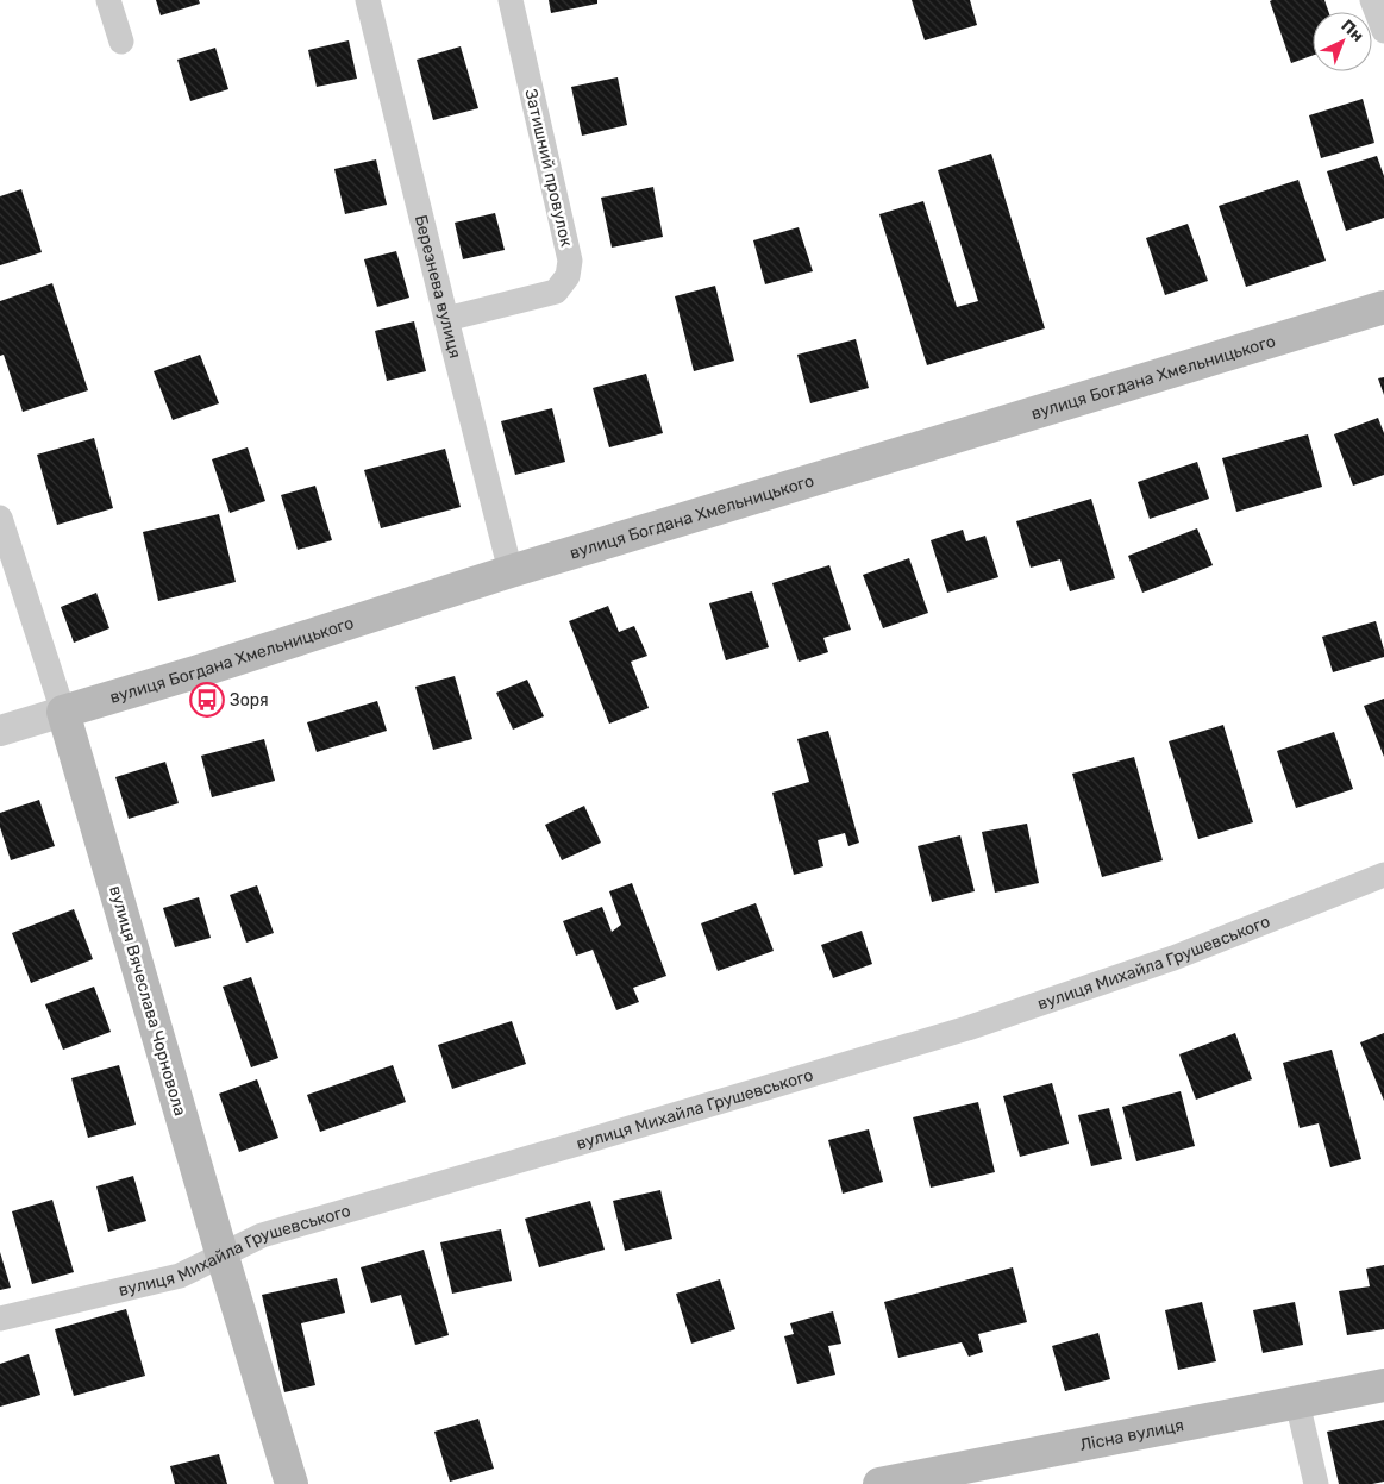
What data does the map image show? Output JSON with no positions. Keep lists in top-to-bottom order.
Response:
{
  "streets": {
    "main road": ["вулиця Богдана Хмельницького", "вулиця Вячеслава Чорновола", "Лісна вулиця"],
    "street": ["Затишний провулок", "Березнева вулиця", "вулиця Михайла Грушевського"]
  },
  "crossings": [
    ["Затишний провулок", "Березнева вулиця"],
    ["Березнева вулиця", "вулиця Богдана Хмельницького"],
    ["вулиця Богдана Хмельницького", "вулиця Вячеслава Чорновола"],
    ["вулиця Михайла Грушевського", "вулиця Вячеслава Чорновола"]
  ],
  "places": {
    "bus stop": ["Зоря"]
  },
  "north": "top right"
}
